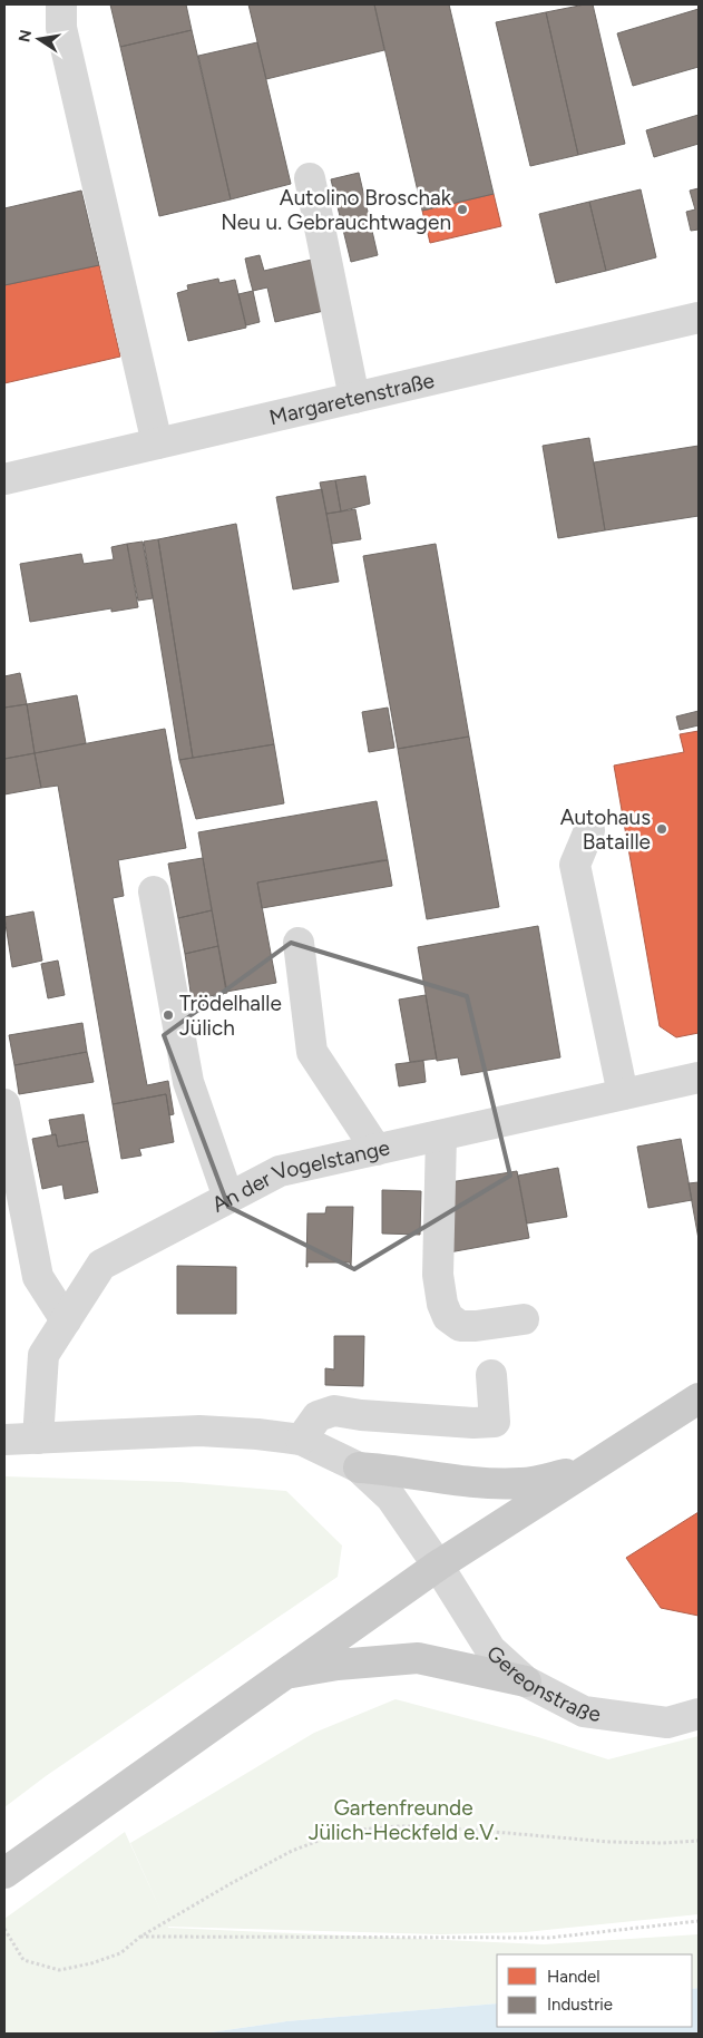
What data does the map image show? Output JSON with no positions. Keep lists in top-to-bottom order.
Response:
{
  "streets": {
    "street": ["Margaretenstraße", "An der Vogelstange", "Gereonstraße"]
  },
  "parks": ["Gartenfreunde Jülich-Heckfeld e.V."],
  "places": ["Autolino Broschak Neu u. Gebrauchtwagen", "Autohaus Bataille", "Trödelhalle Jülich"],
  "legend": ["Handel", "Industrie"],
  "north": "left"
}
